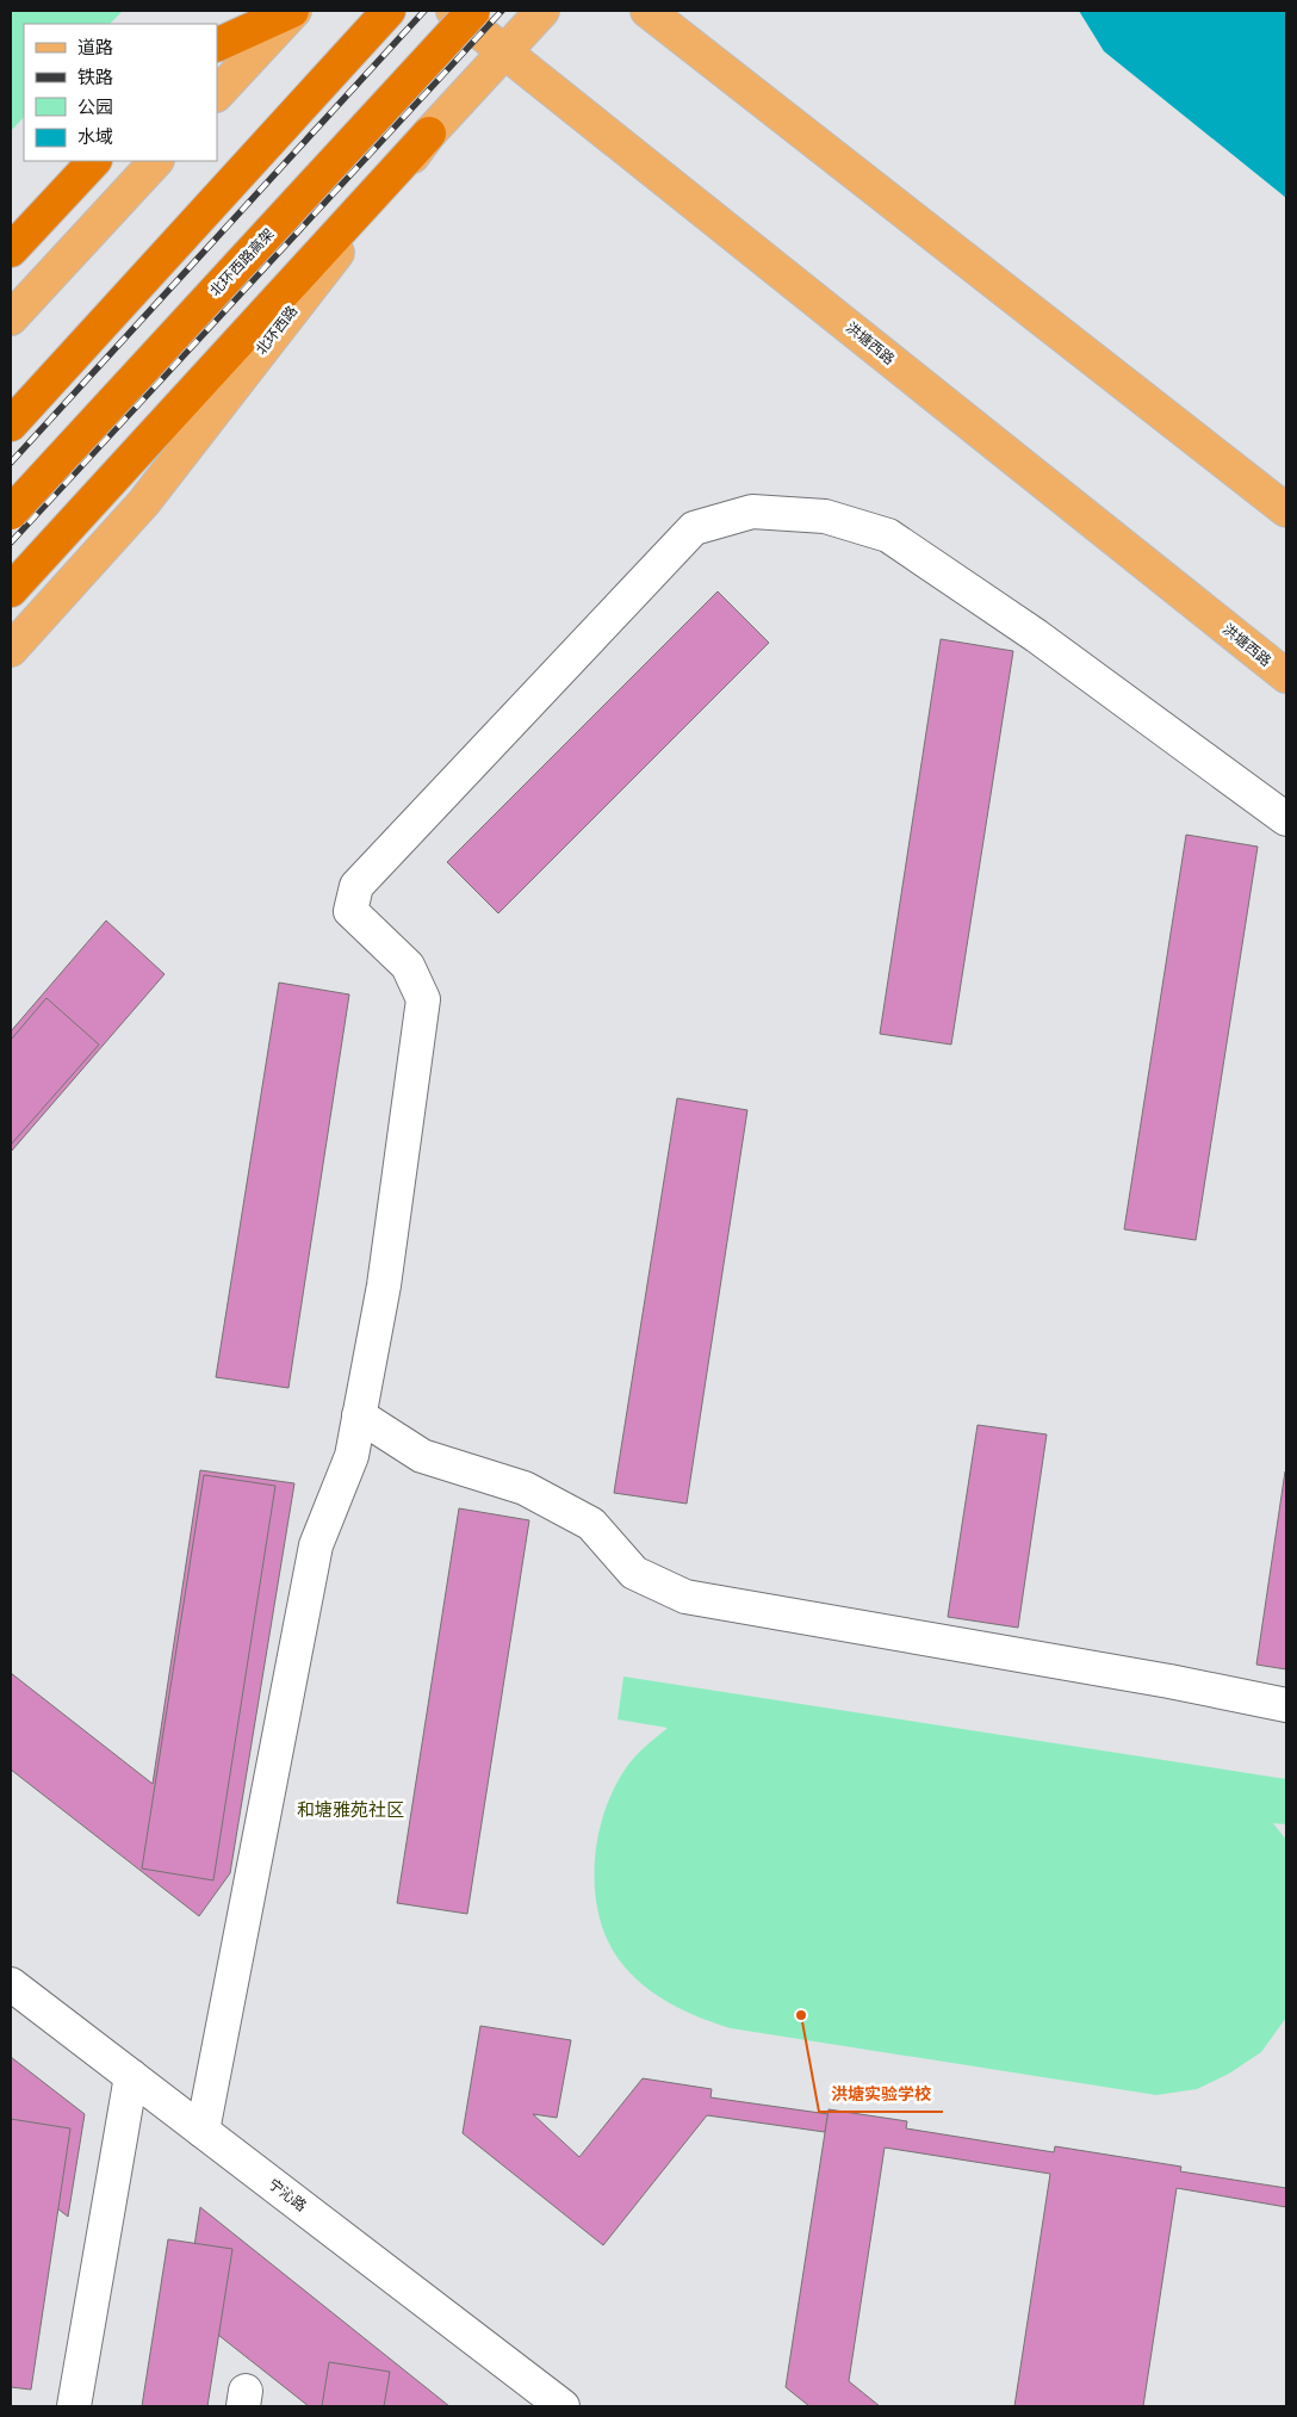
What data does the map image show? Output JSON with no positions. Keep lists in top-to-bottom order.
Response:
{
  "streets": {
    "highway": ["北环西路高架"],
    "main road": ["北环西路", "洪塘西路"],
    "street": ["宁沁路"]
  },
  "crossings": [
    ["北环西路", "洪塘西路"]
  ],
  "districts": ["和塘雅苑社区"],
  "places": ["洪塘实验学校"],
  "legend": [
    "道路",
    "铁路",
    "公园",
    "水域"
  ]
}
